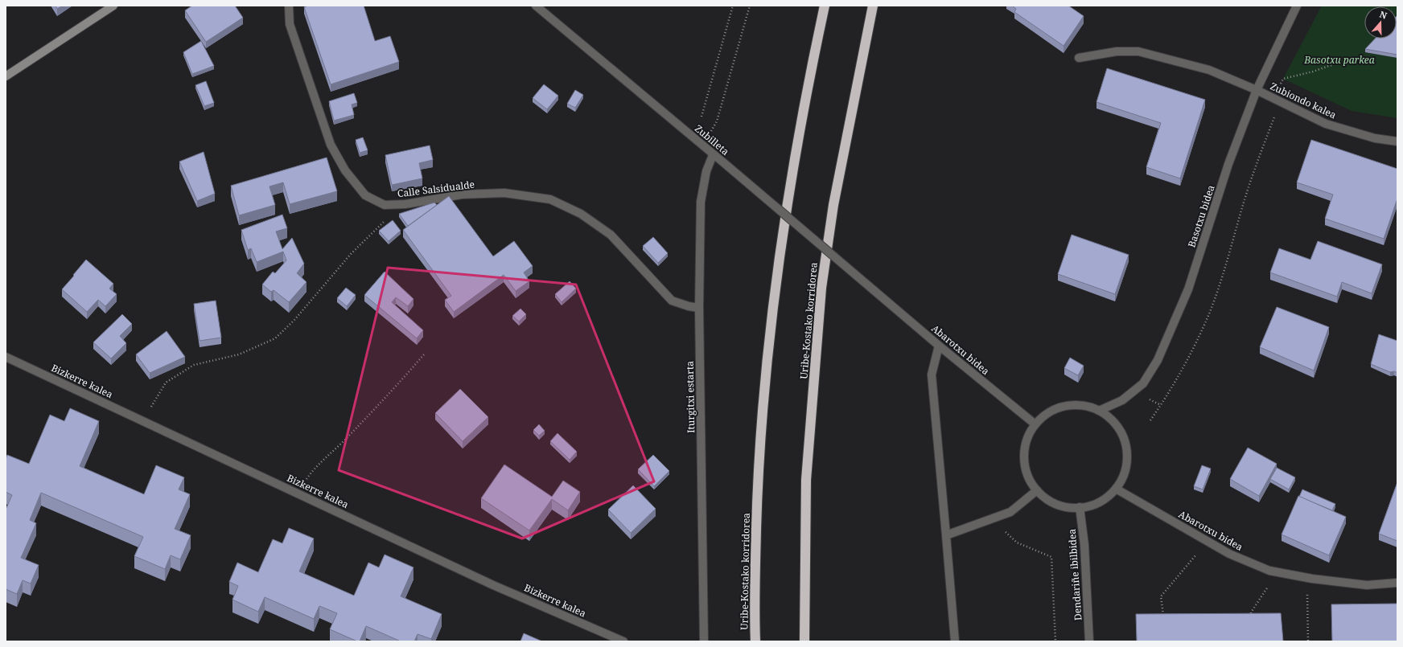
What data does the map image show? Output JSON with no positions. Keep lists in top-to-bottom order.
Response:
{
  "streets": {
    "highway": ["Uribe-Kostako korridorea"],
    "street": [
      "Zubiondo kalea",
      "Zubilleta",
      "Calle Salsidualde",
      "Basotxu bidea",
      "Abarotxu bidea",
      "Bizkerre kalea",
      "Iturgitxi estarta",
      "Dendariñe ibilbidea"
    ]
  },
  "crossings": [
    ["Zubiondo kalea", "Basotxu bidea"],
    ["Zubilleta", "Abarotxu bidea"],
    ["Zubilleta", "Iturgitxi estarta"],
    ["Calle Salsidualde", "Iturgitxi estarta"],
    ["Basotxu bidea", "Abarotxu bidea"],
    ["Basotxu bidea", "Dendariñe ibilbidea"],
    ["Abarotxu bidea", "Dendariñe ibilbidea"]
  ],
  "parks": ["Basotxu parkea"],
  "north": "top"
}
